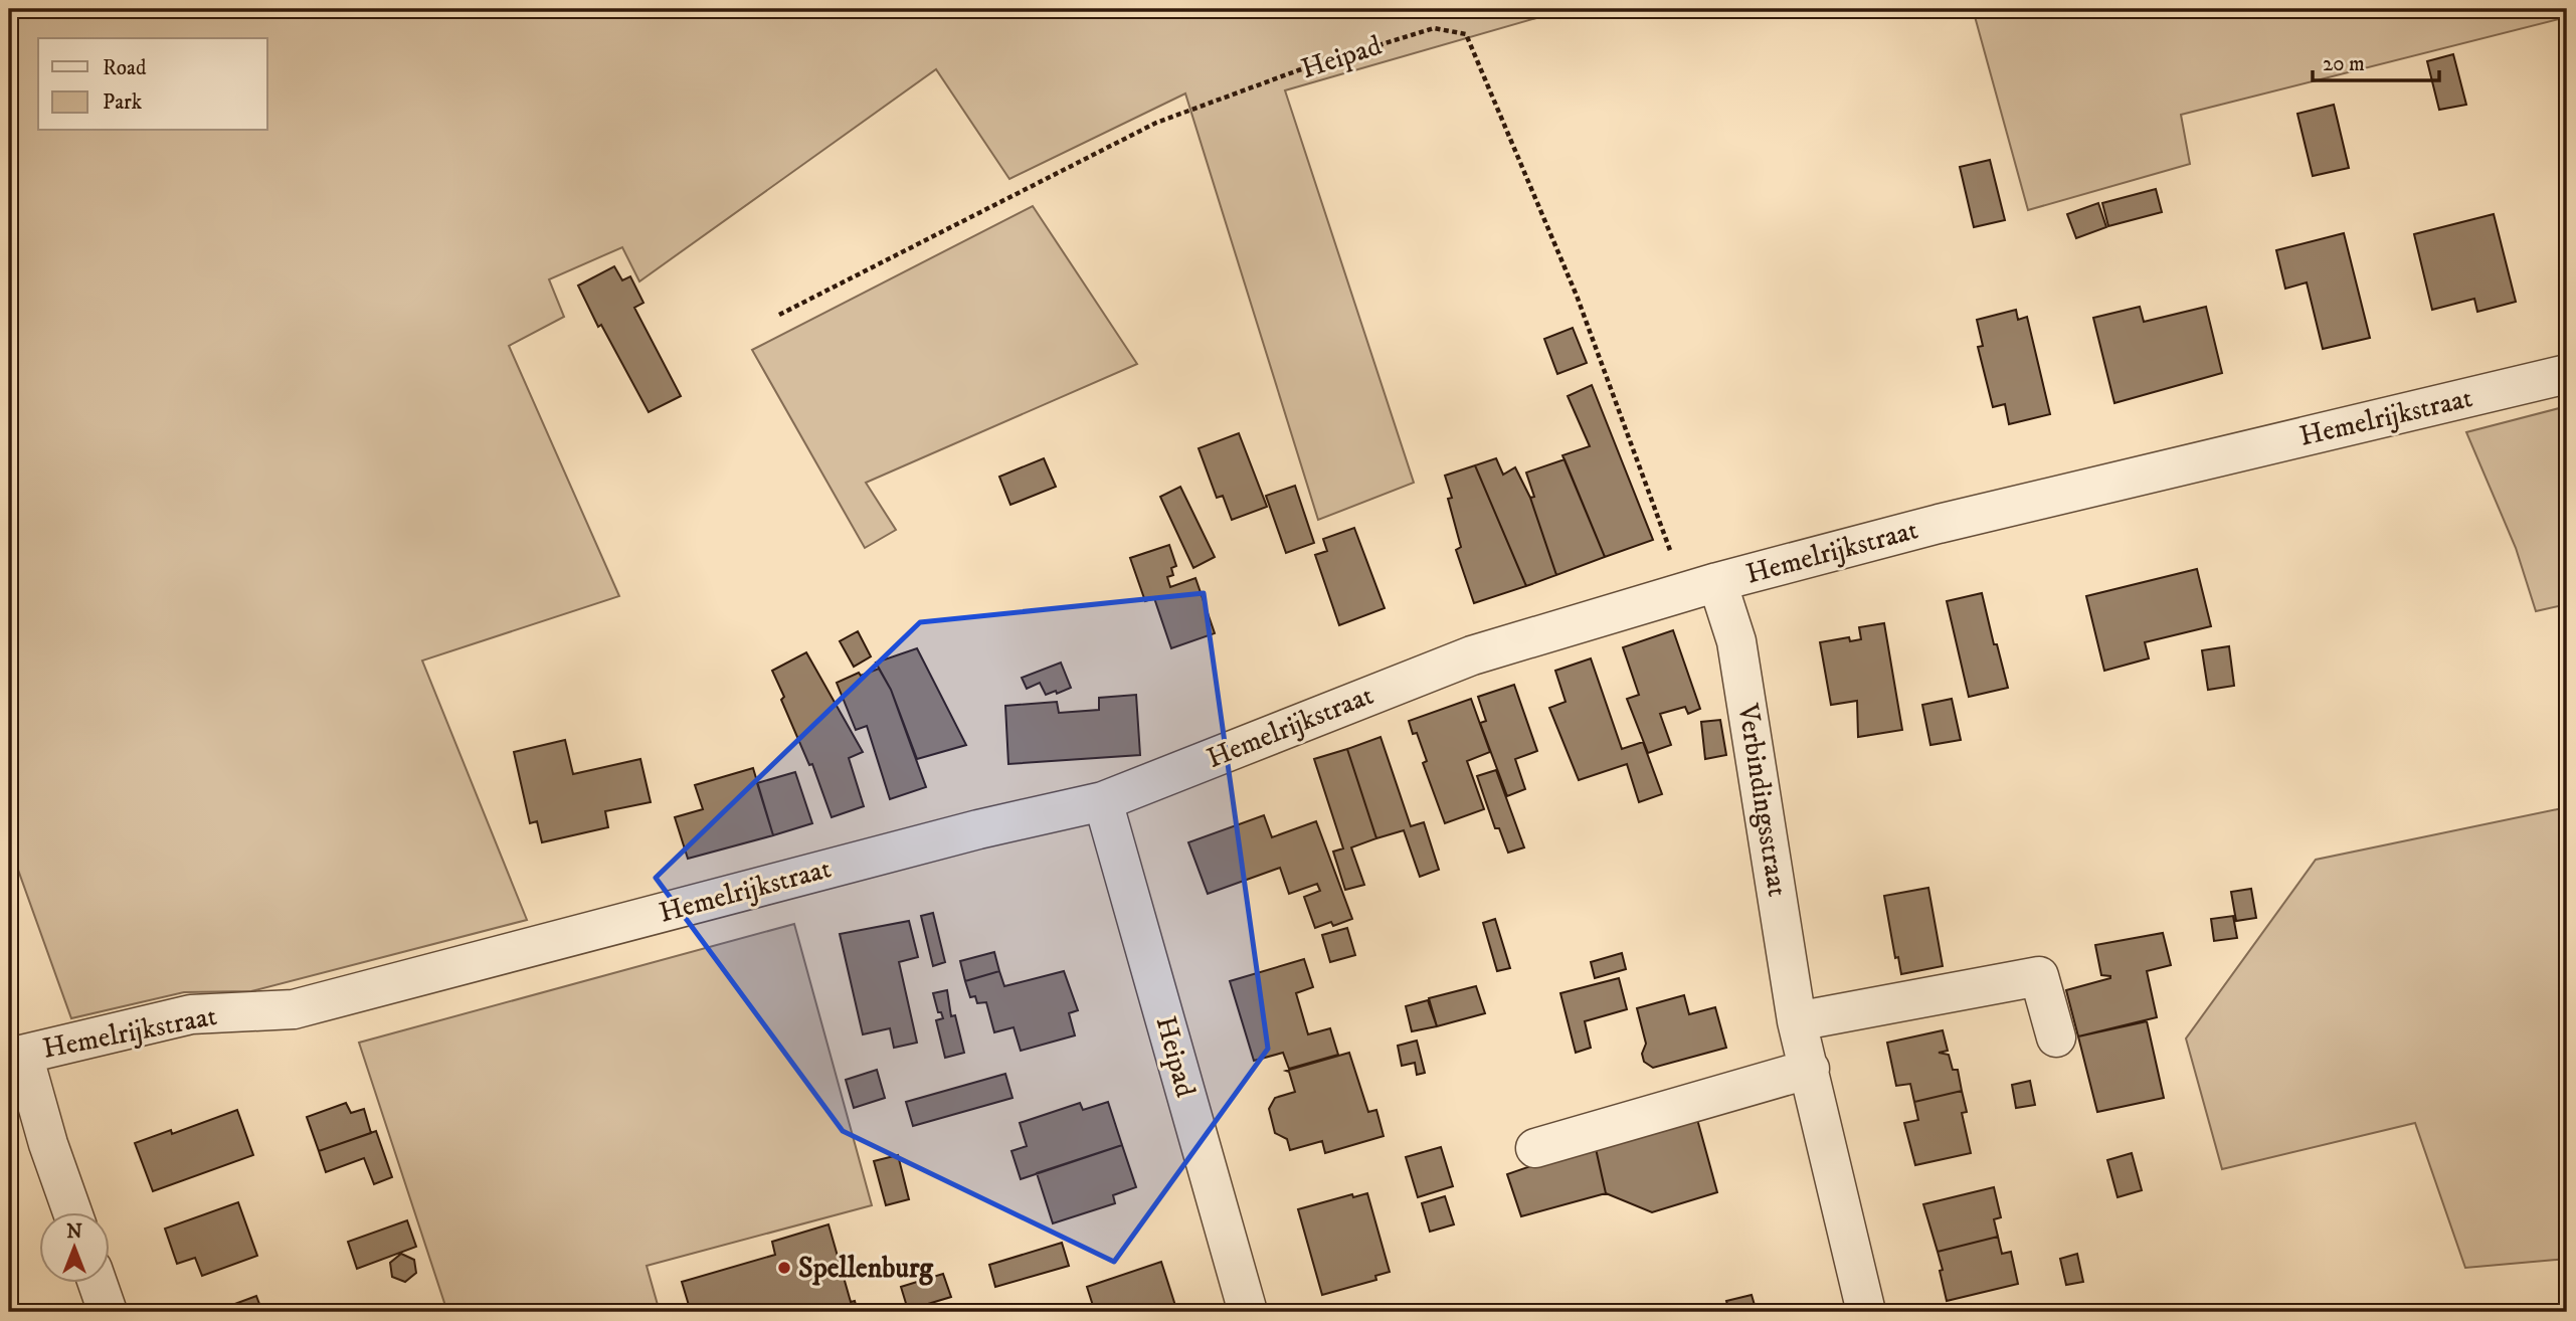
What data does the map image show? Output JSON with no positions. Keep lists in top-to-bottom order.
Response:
{
  "streets": {
    "street": ["Heipad", "Hemelrijkstraat", "Verbindingsstraat"]
  },
  "crossings": [
    ["Heipad", "Hemelrijkstraat"],
    ["Heipad", "Verbindingsstraat"],
    ["Hemelrijkstraat", "Verbindingsstraat"]
  ],
  "places": ["Spellenburg"],
  "legend": ["Road", "Park"],
  "scale_bar": "20 m",
  "north": "top"
}
